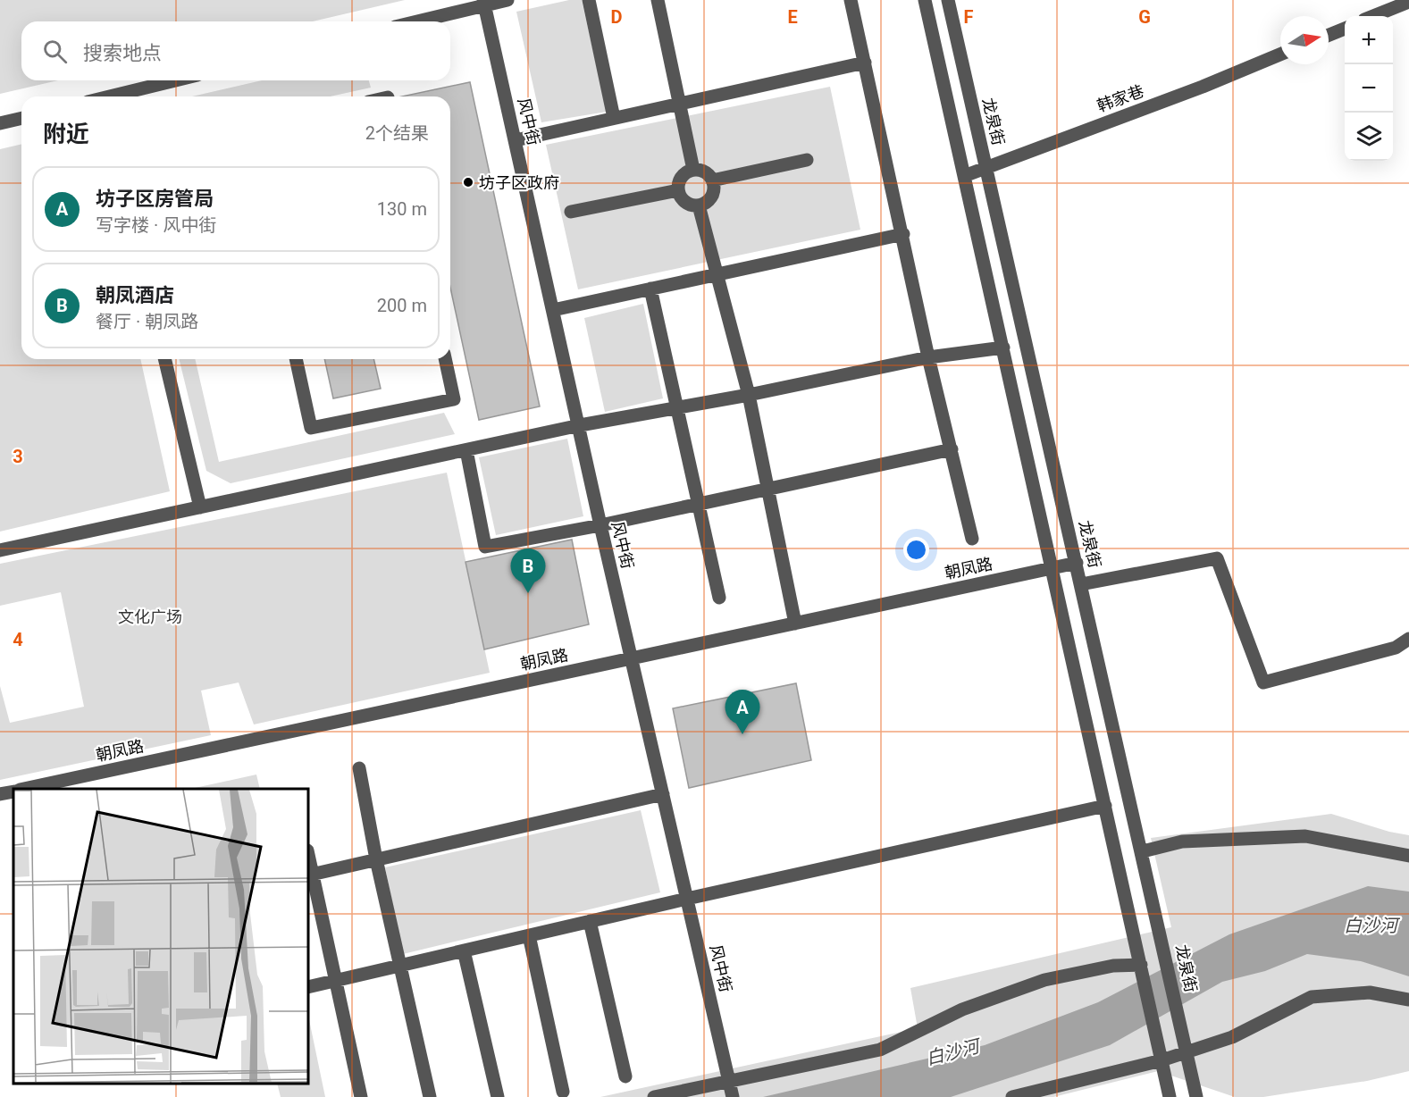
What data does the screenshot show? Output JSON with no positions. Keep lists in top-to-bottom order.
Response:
{
  "streets": {
    "street": [
      "韩家巷",
      "风中街",
      "龙泉街",
      "朝凤路"
    ]
  },
  "crossings": [
    ["韩家巷", "龙泉街"],
    ["风中街", "朝凤路"],
    ["龙泉街", "朝凤路"]
  ],
  "water": ["白沙河"],
  "parks": ["文化广场"],
  "places": ["坊子区政府"],
  "north": "right",
  "page": {
    "map_buttons": ["+", "−"],
    "search": "搜索地点",
    "heading": ["附近", "2个结果"],
    "list": [
      {
        "mark": "A",
        "name": "坊子区房管局",
        "note": "写字楼 · 风中街",
        "value": "130 m"
      },
      {
        "mark": "B",
        "name": "朝凤酒店",
        "note": "餐厅 · 朝凤路",
        "value": "200 m"
      }
    ],
    "pins": ["B", "A"]
  },
  "grid": {
    "columns": [
      "D",
      "E",
      "F",
      "G"
    ],
    "rows": ["3", "4"]
  }
}
